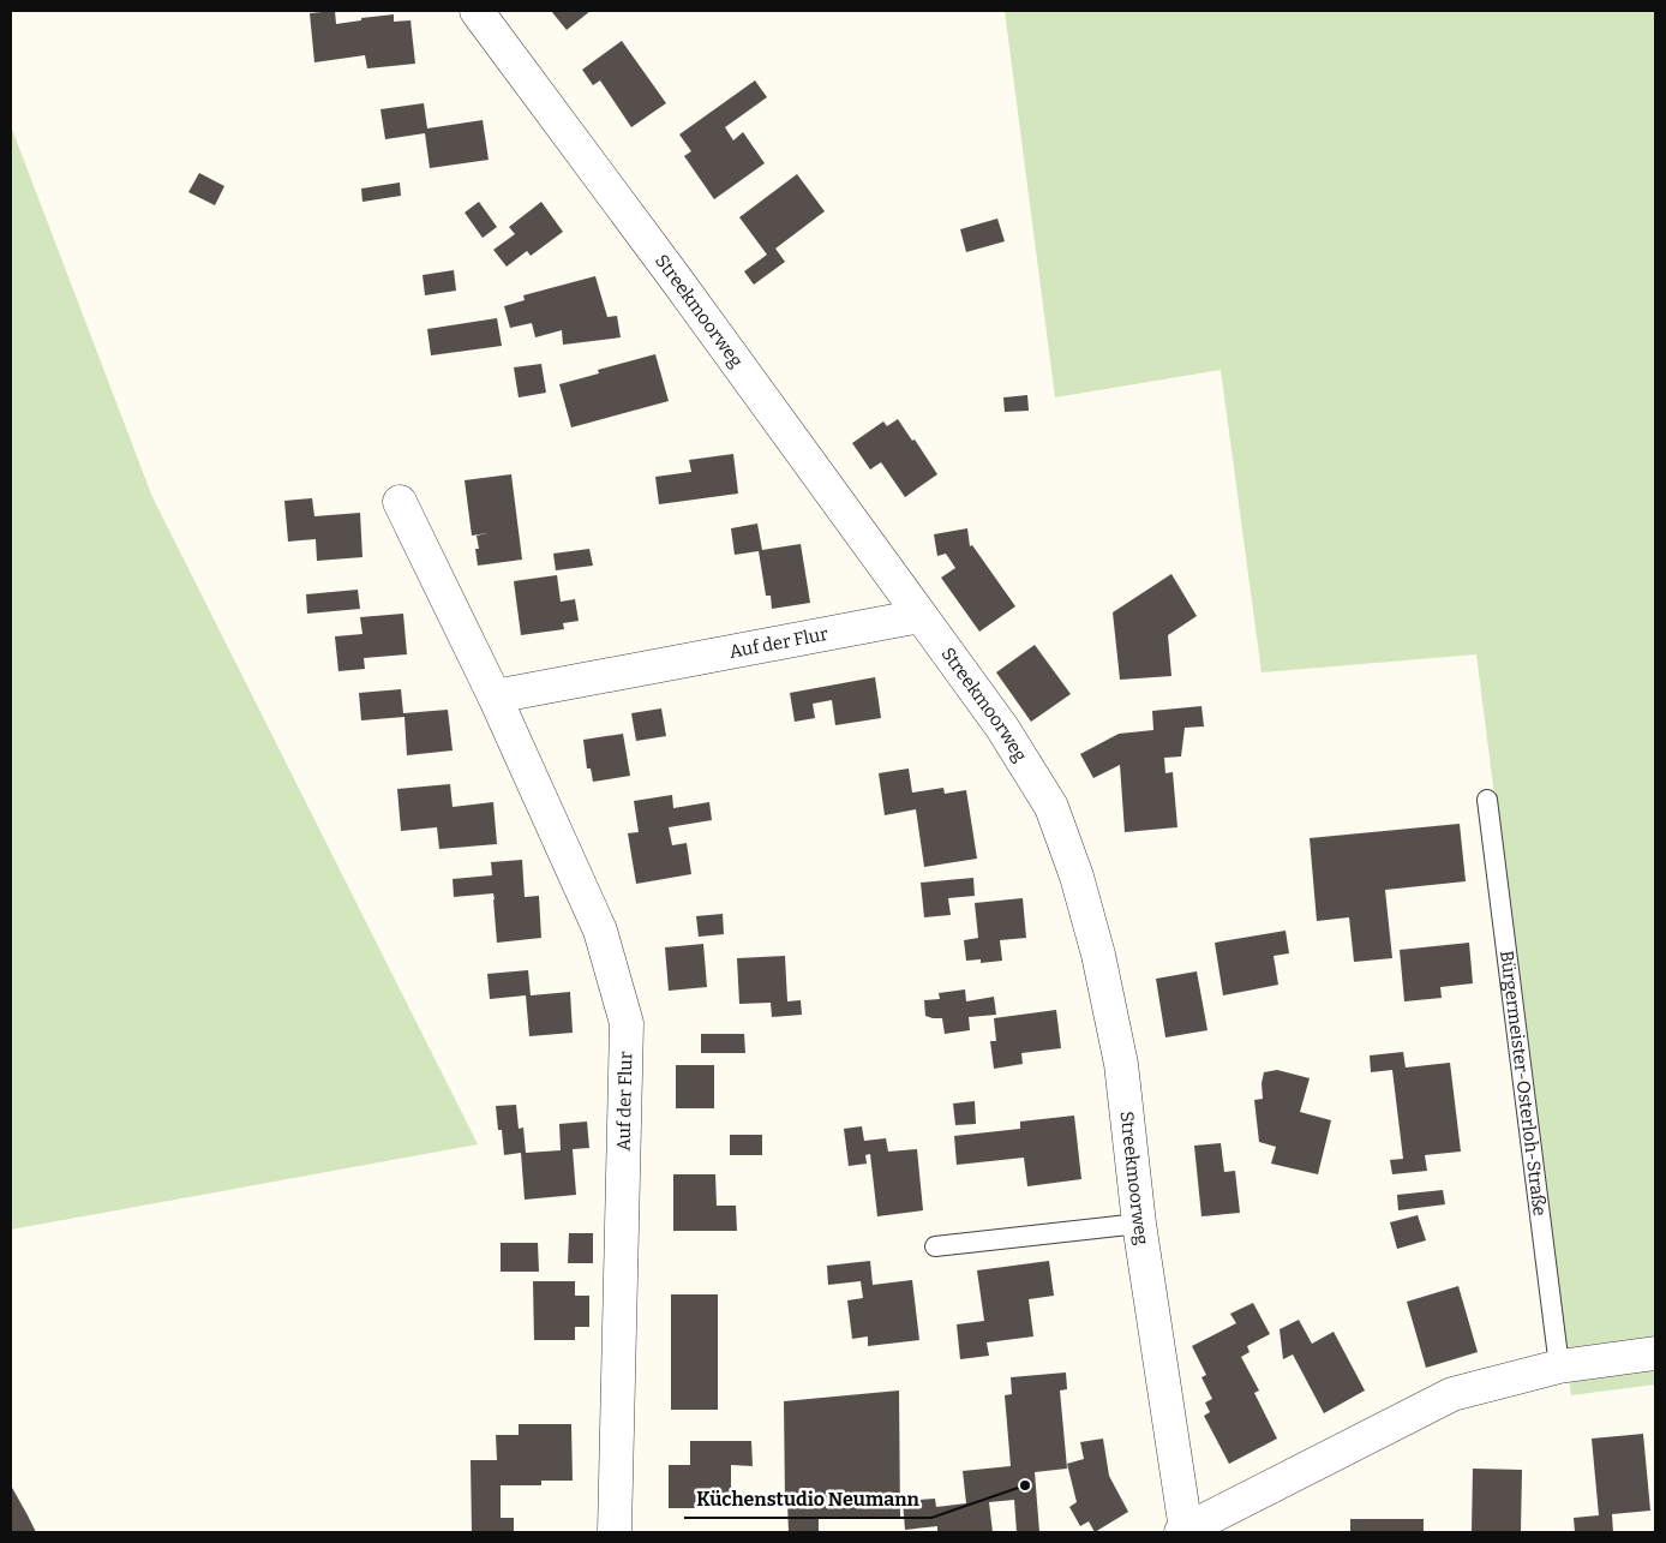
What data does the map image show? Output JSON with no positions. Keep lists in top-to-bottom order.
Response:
{
  "streets": {
    "street": ["Streekmoorweg", "Auf der Flur"],
    "lane": ["Bürgermeister-Osterloh-Straße"]
  },
  "crossings": [
    ["Streekmoorweg", "Auf der Flur"]
  ],
  "places": ["Küchenstudio Neumann"]
}
